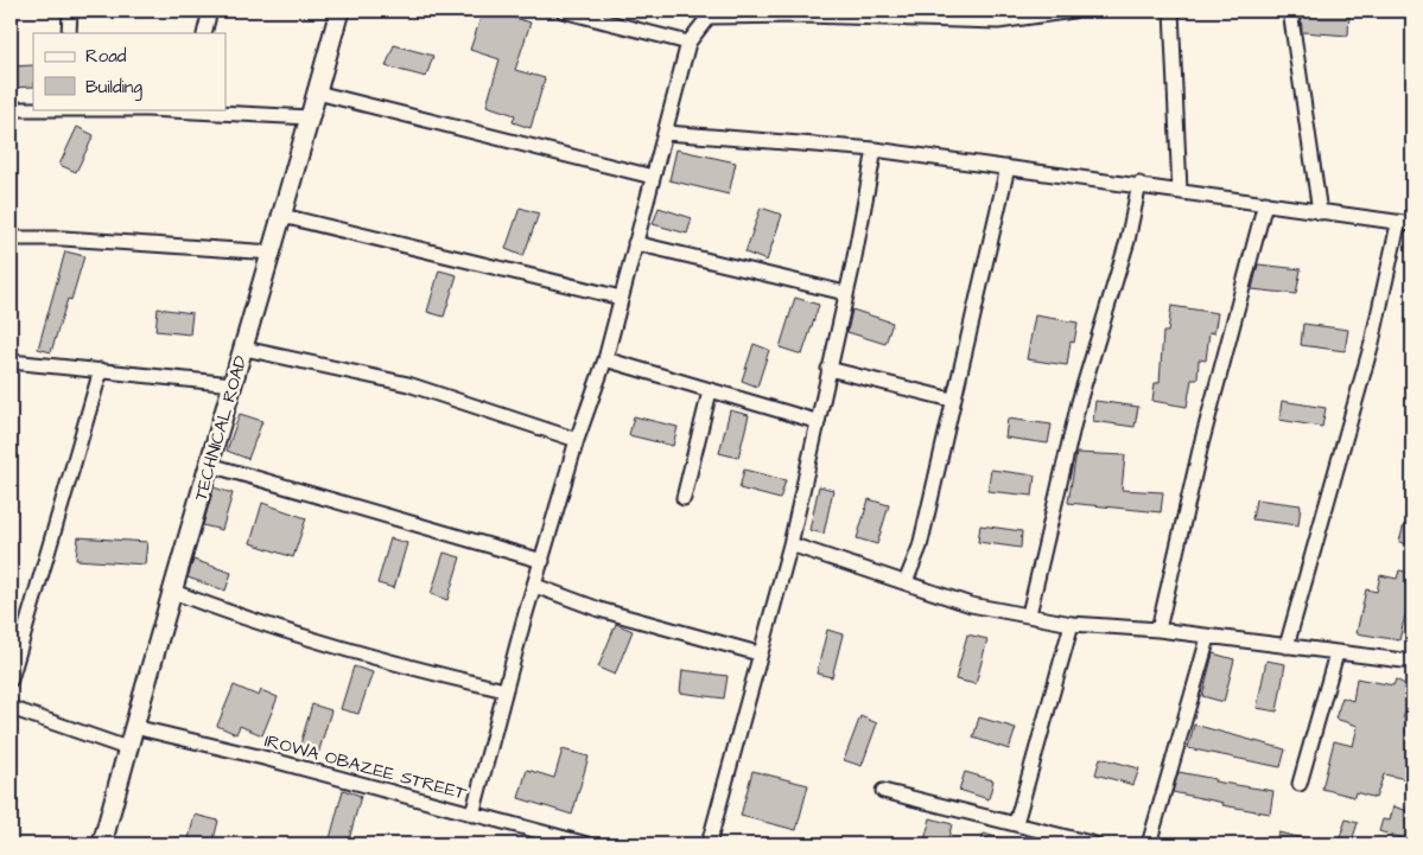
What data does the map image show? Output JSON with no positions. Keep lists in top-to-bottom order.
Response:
{
  "streets": {
    "street": ["TECHNICAL ROAD", "IROWA OBAZEE STREET"]
  },
  "crossings": [
    ["TECHNICAL ROAD", "IROWA OBAZEE STREET"]
  ],
  "legend": ["Road", "Building"]
}
